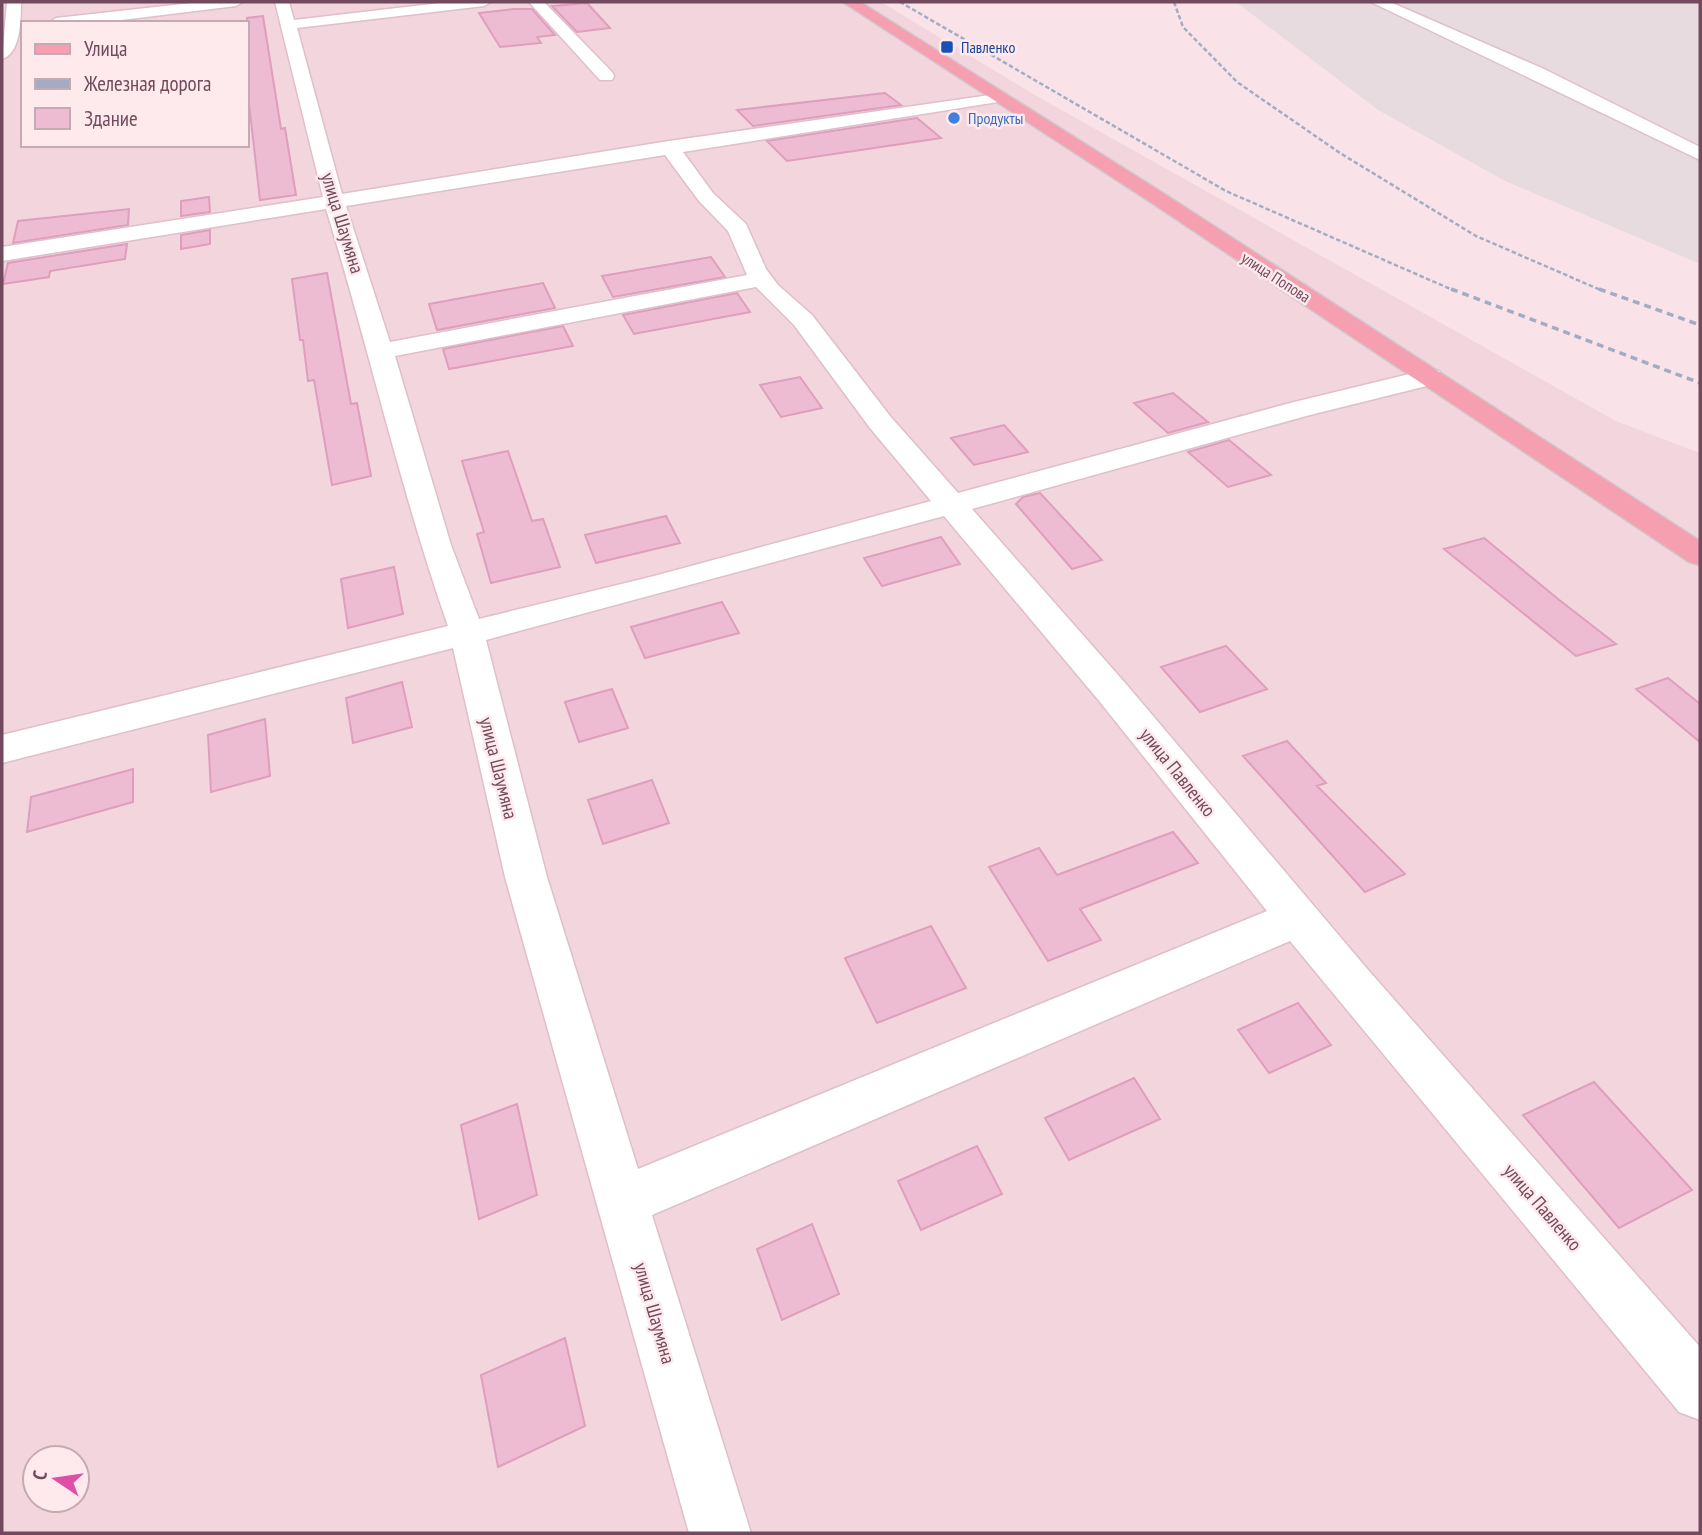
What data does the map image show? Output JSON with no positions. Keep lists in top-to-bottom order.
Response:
{
  "streets": {
    "main road": ["улица Попова"],
    "street": ["улица Шаумяна", "улица Павленко"]
  },
  "places": {
    "transit": ["Павленко"],
    "other": ["Продукты"]
  },
  "legend": ["Улица", "Железная дорога", "Здание"],
  "north": "left"
}
